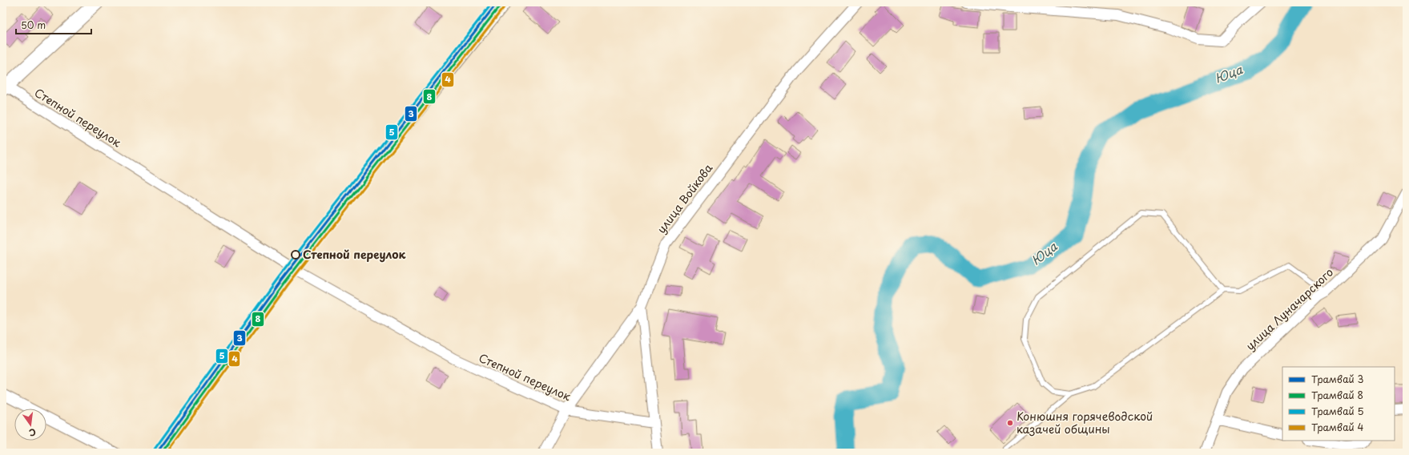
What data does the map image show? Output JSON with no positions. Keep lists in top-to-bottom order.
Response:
{
  "streets": {
    "street": ["Степной переулок", "улица Войкова", "улица Луначарского"]
  },
  "crossings": [
    ["Степной переулок", "улица Войкова"]
  ],
  "water": ["Юца"],
  "places": ["Степной переулок", "Конюшня горячеводской казачей общины"],
  "lines": [
    "tram line 3",
    "tram line 5",
    "tram line 8",
    "tram line 4"
  ],
  "legend": [
    "Трамвай 3",
    "Трамвай 8",
    "Трамвай 5",
    "Трамвай 4"
  ],
  "scale_bar": "50 m",
  "north": "bottom"
}
